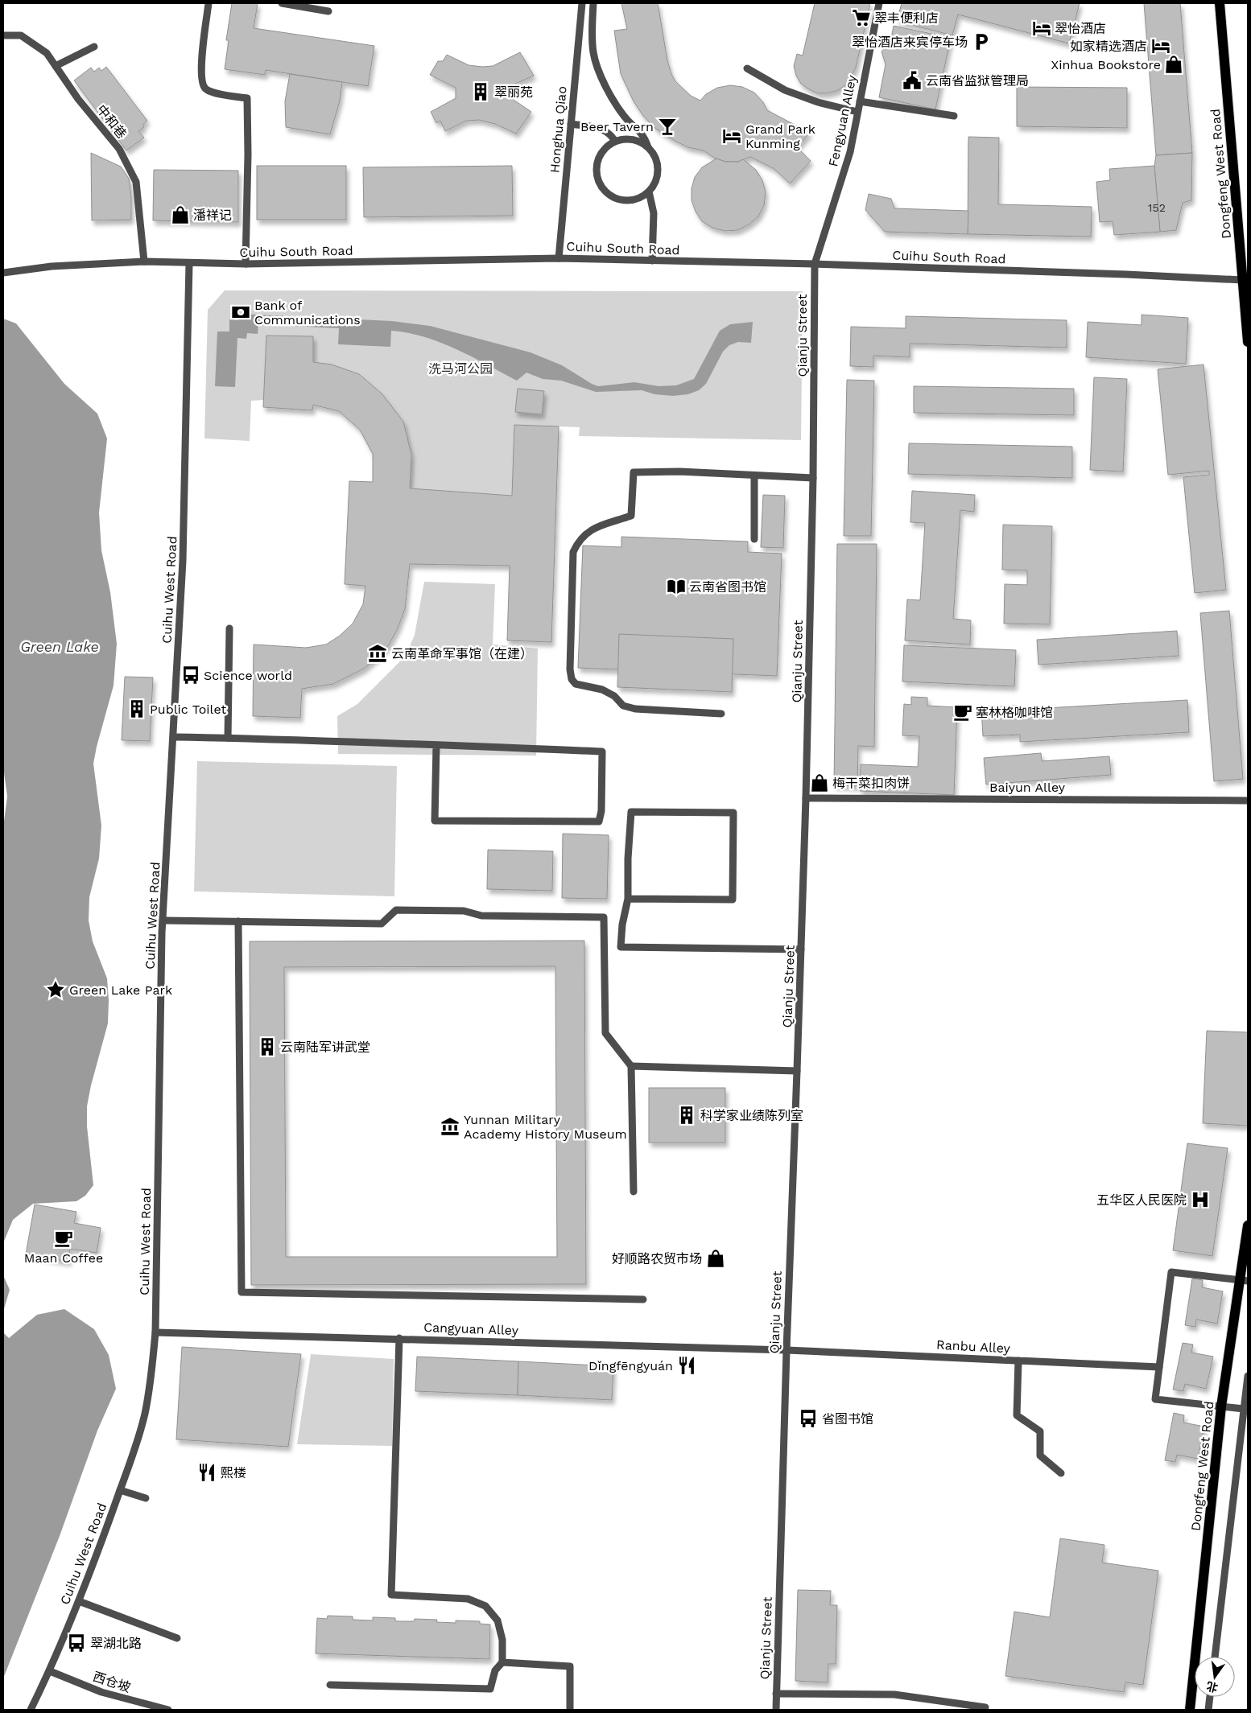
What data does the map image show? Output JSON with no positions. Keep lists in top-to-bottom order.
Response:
{
  "streets": {
    "main road": ["Dongfeng West Road"],
    "street": [
      "Fengyuan Alley",
      "中和巷",
      "Honghua Qiao",
      "Cuihu South Road",
      "Qianju Street",
      "Cuihu West Road",
      "Baiyun Alley",
      "Cangyuan Alley",
      "Ranbu Alley",
      "西仓坡"
    ]
  },
  "crossings": [
    ["Fengyuan Alley", "Cuihu South Road"],
    ["Fengyuan Alley", "Qianju Street"],
    ["中和巷", "Cuihu South Road"],
    ["Honghua Qiao", "Cuihu South Road"],
    ["Dongfeng West Road", "Cuihu South Road"],
    ["Cuihu South Road", "Qianju Street"],
    ["Cuihu South Road", "Cuihu West Road"],
    ["Qianju Street", "Baiyun Alley"],
    ["Qianju Street", "Cangyuan Alley"],
    ["Qianju Street", "Ranbu Alley"],
    ["Cuihu West Road", "Cangyuan Alley"],
    ["Cuihu West Road", "西仓坡"],
    ["Cangyuan Alley", "Ranbu Alley"]
  ],
  "water": ["Green Lake"],
  "parks": ["洗马河公园"],
  "places": {
    "supermarket": ["翠丰便利店"],
    "hotel": ["翠怡酒店", "如家精选酒店", "Grand Park Kunming"],
    "parking": ["翠怡酒店来宾停车场"],
    "shop": [
      "Xinhua Bookstore",
      "潘祥记",
      "梅干菜扣肉饼",
      "好顺路农贸市场"
    ],
    "public building": ["云南省监狱管理局"],
    "building": [
      "翠丽苑",
      "Public Toilet",
      "云南陆军讲武堂",
      "科学家业绩陈列室"
    ],
    "bar": ["Beer Tavern"],
    "bank": ["Bank of Communications"],
    "library": ["云南省图书馆"],
    "museum": ["云南革命军事馆（在建）", "Yunnan Military Academy History Museum"],
    "bus stop": ["Science world", "省图书馆", "翠湖北路"],
    "cafe": ["塞林格咖啡馆", "Maan Coffee"],
    "place": ["Green Lake Park"],
    "hospital": ["五华区人民医院"],
    "restaurant": ["Dǐngfēngyuán", "熙楼"]
  },
  "house_numbers": ["152"],
  "north": "bottom"
}
